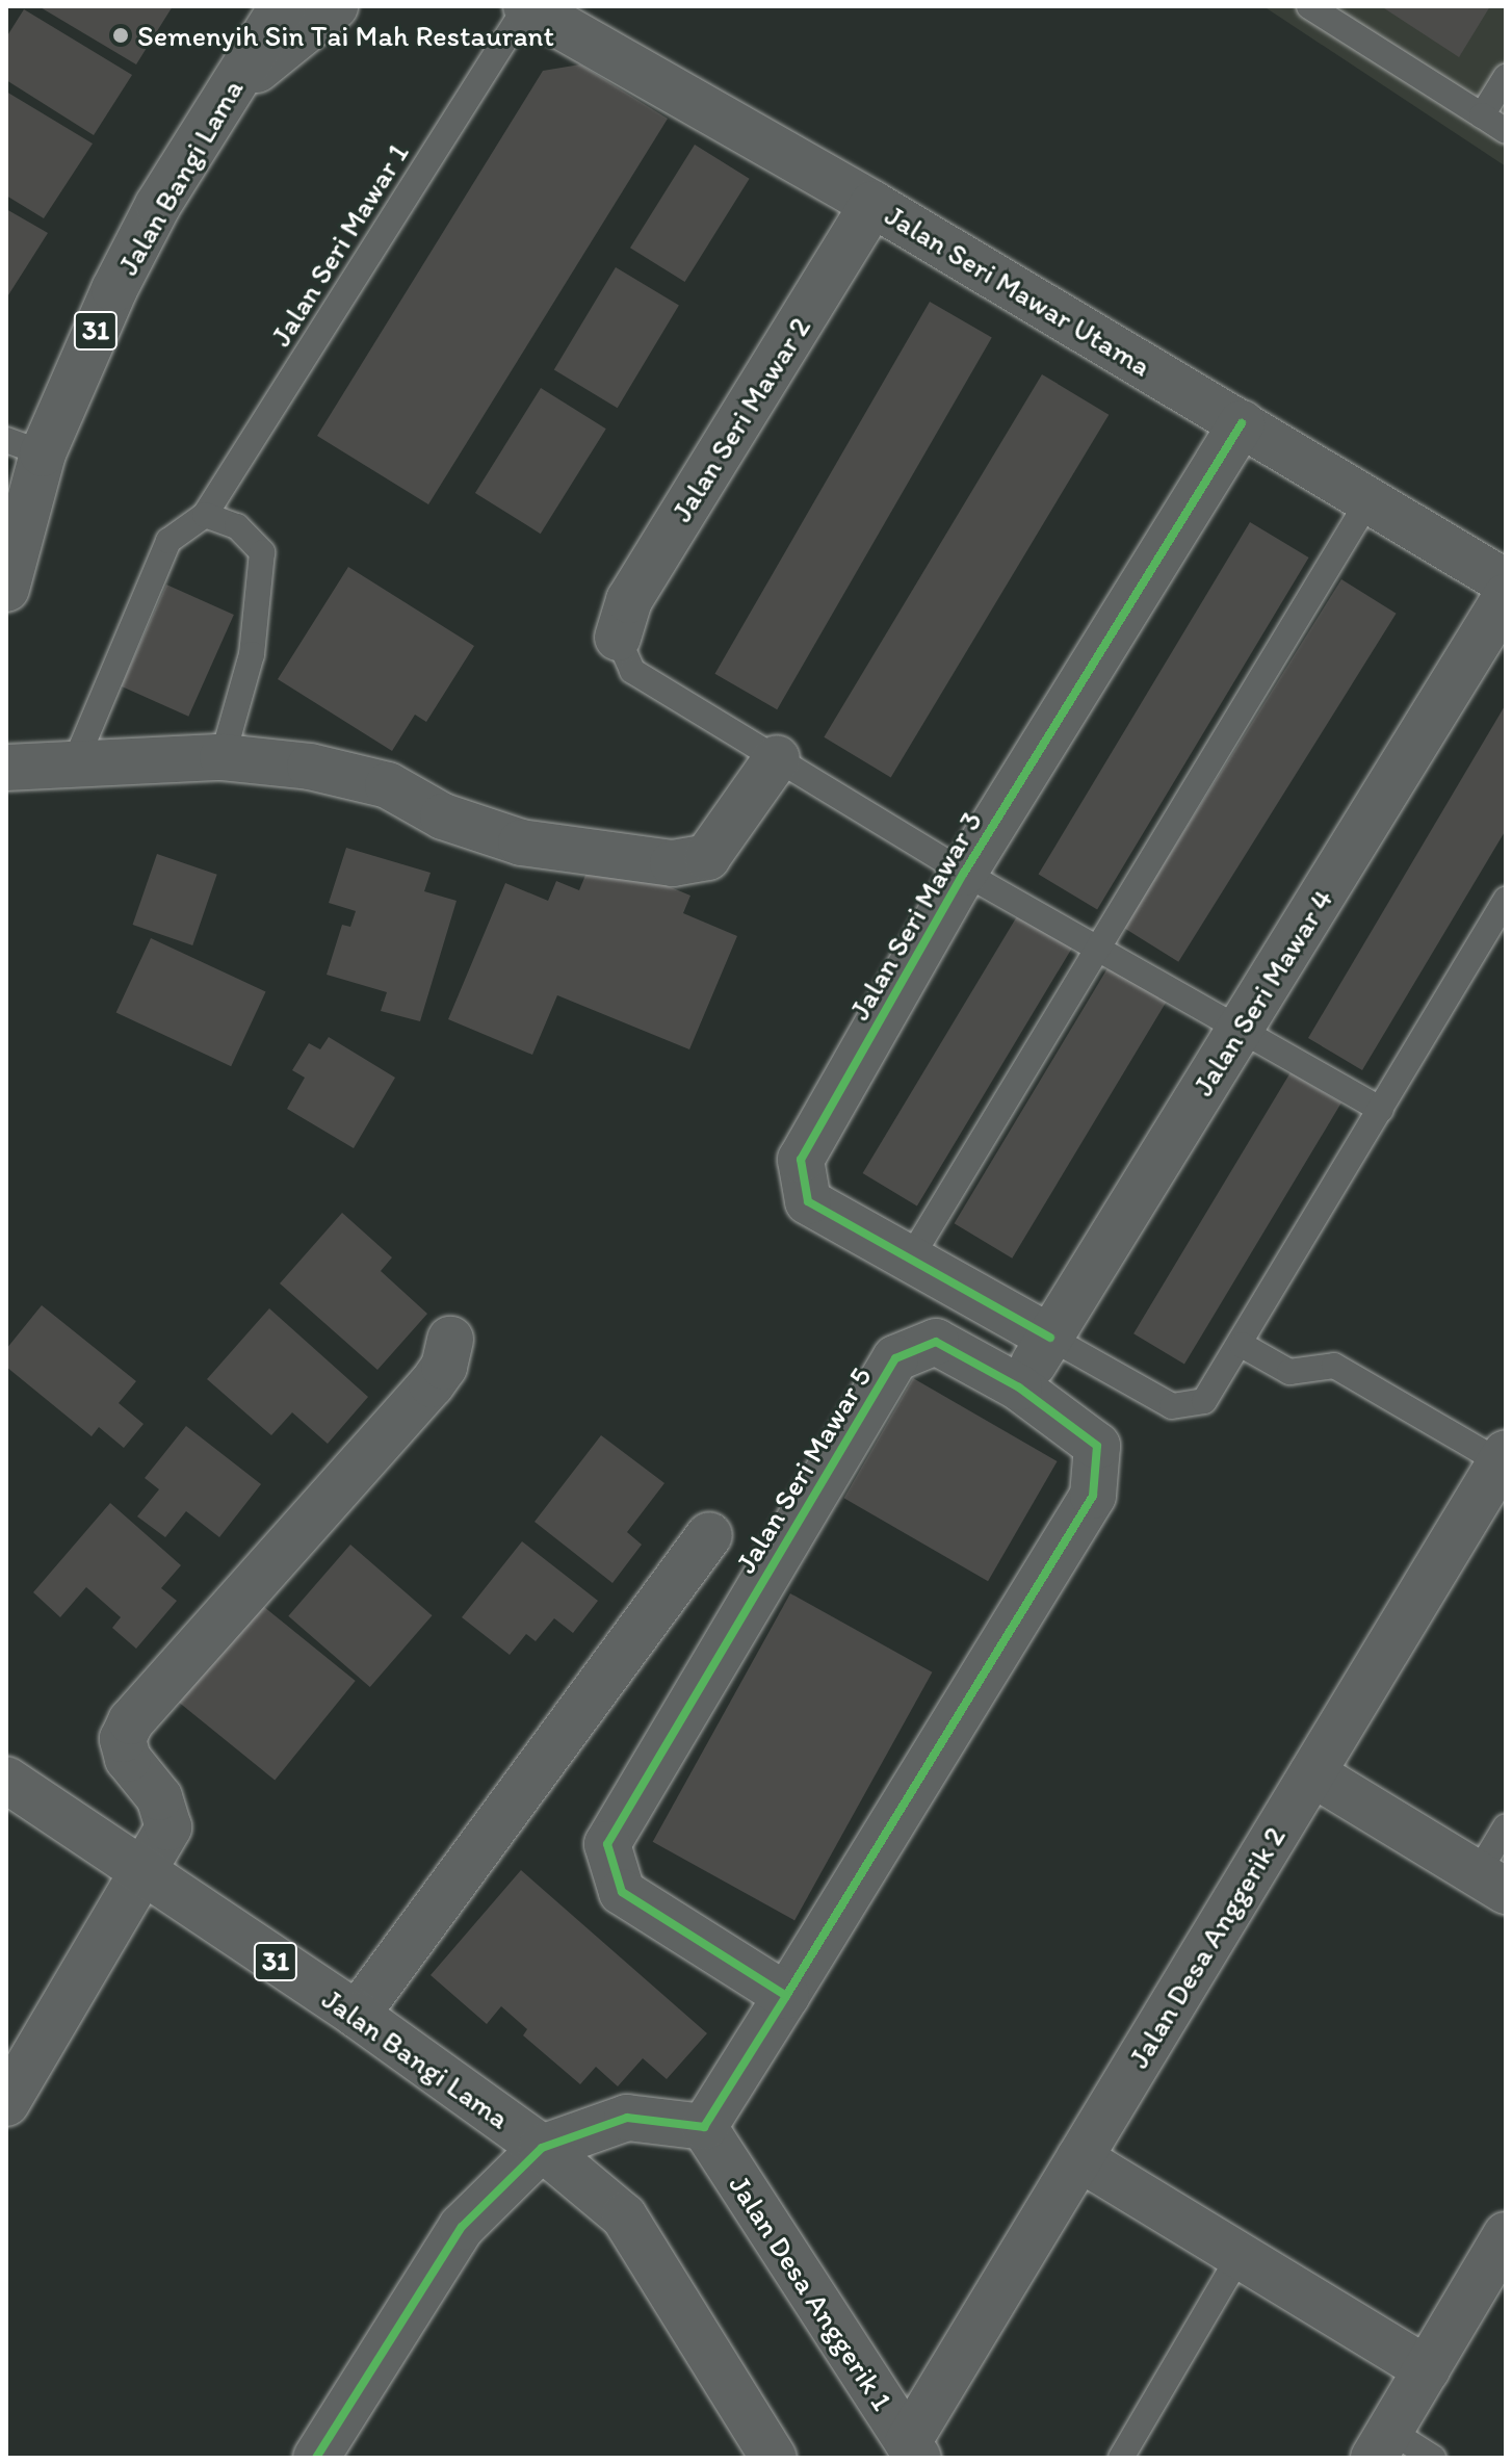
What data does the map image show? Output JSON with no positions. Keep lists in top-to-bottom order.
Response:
{
  "streets": {
    "street": [
      "Jalan Bangi Lama",
      "Jalan Seri Mawar Utama",
      "31",
      "Jalan Seri Mawar 2",
      "Jalan Seri Mawar 3",
      "Jalan Seri Mawar 4",
      "Jalan Seri Mawar 5",
      "Jalan Desa Anggerik 2",
      "Jalan Desa Anggerik 1"
    ],
    "lane": ["Jalan Seri Mawar 1"]
  },
  "crossings": [
    ["Jalan Seri Mawar 1", "Jalan Seri Mawar Utama"],
    ["Jalan Seri Mawar Utama", "Jalan Seri Mawar 2"],
    ["Jalan Seri Mawar Utama", "Jalan Seri Mawar 3"],
    ["Jalan Seri Mawar 3", "Jalan Seri Mawar 4"],
    ["Jalan Seri Mawar 4", "Jalan Seri Mawar 5"],
    ["Jalan Seri Mawar 5", "Jalan Desa Anggerik 1"],
    ["Jalan Desa Anggerik 2", "Jalan Desa Anggerik 1"]
  ],
  "places": ["Semenyih Sin Tai Mah Restaurant"]
}
